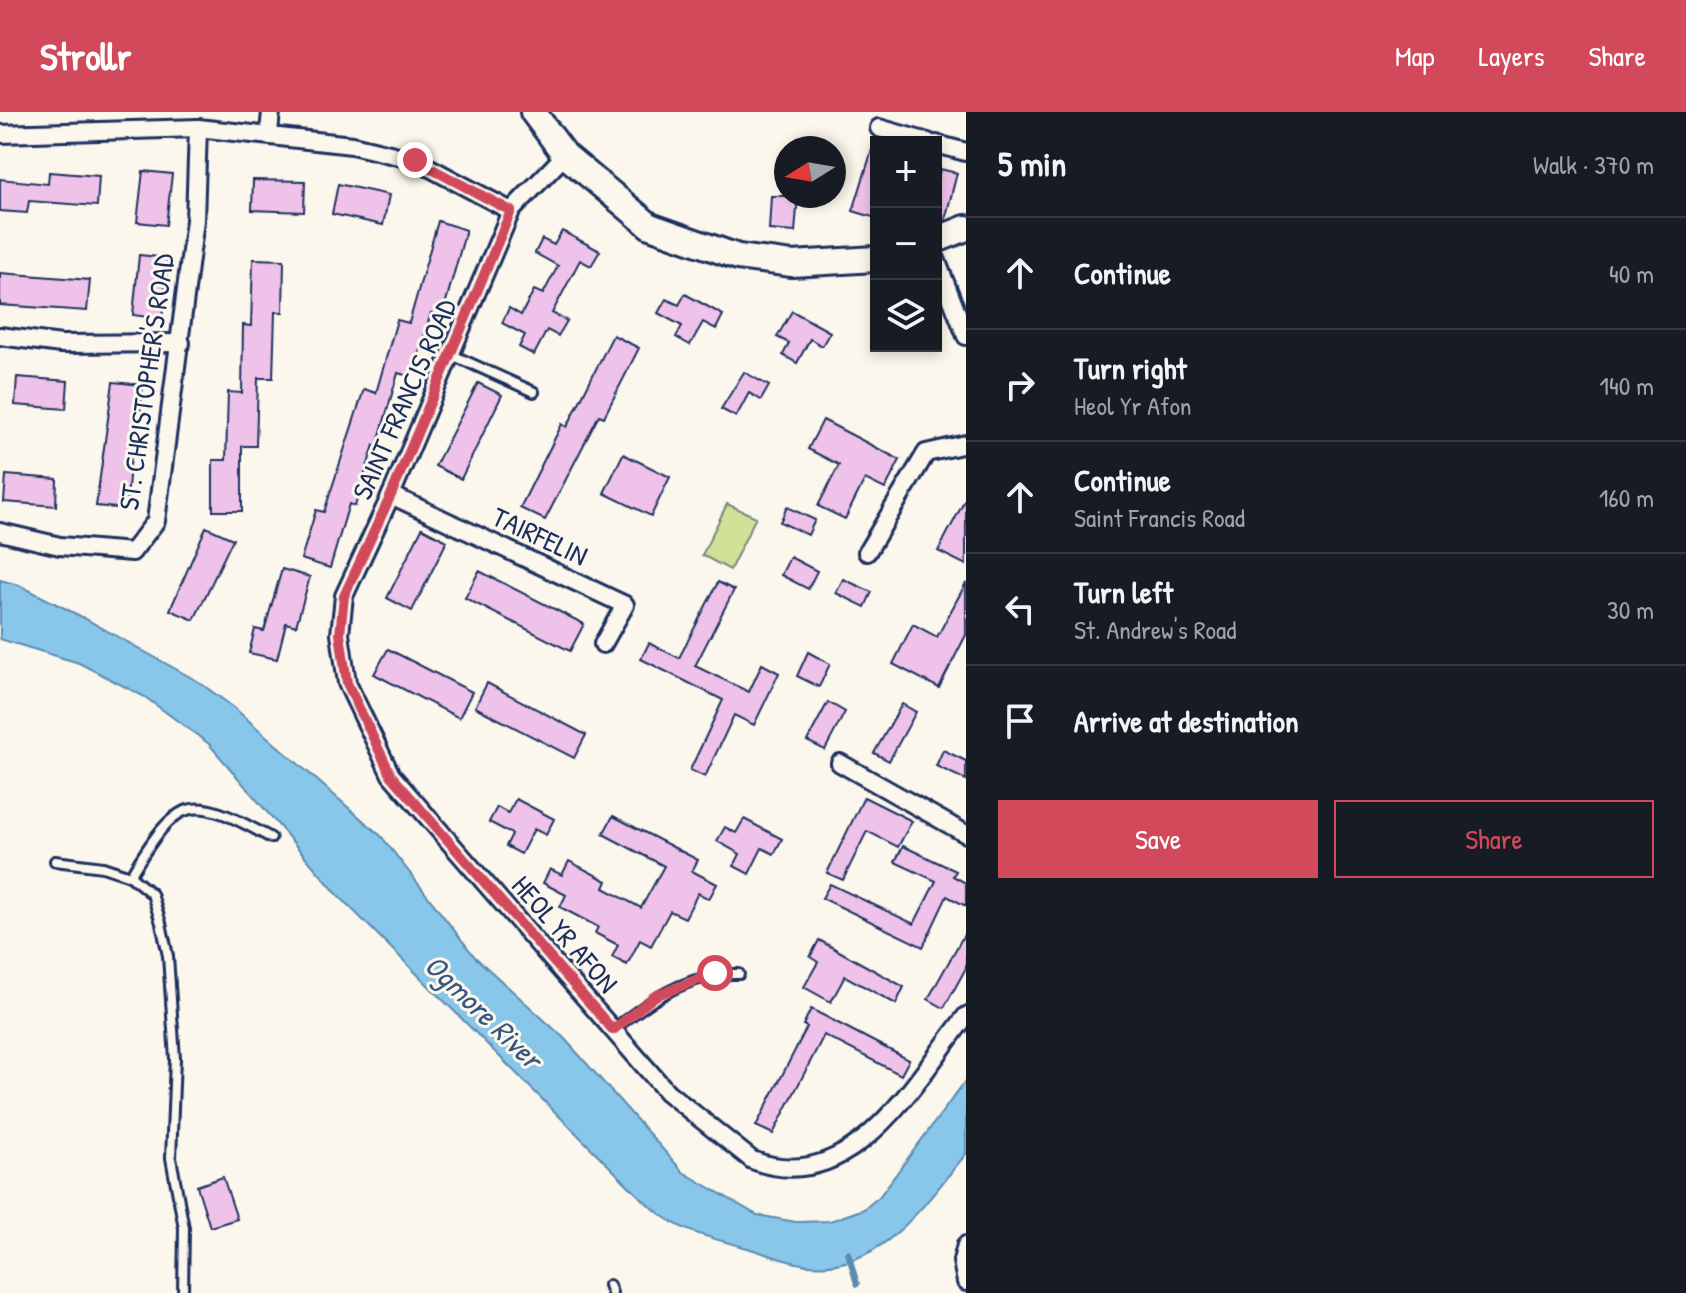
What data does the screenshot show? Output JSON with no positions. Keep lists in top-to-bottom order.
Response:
{
  "streets": {
    "street": [
      "ST. CHRISTOPHER'S ROAD",
      "SAINT FRANCIS ROAD",
      "TAIRFELIN",
      "HEOL YR AFON"
    ]
  },
  "crossings": [
    ["SAINT FRANCIS ROAD", "TAIRFELIN"],
    ["SAINT FRANCIS ROAD", "HEOL YR AFON"]
  ],
  "water": ["Ogmore River"],
  "north": "left",
  "page": {
    "header": "Strollr",
    "nav": ["Map", "Layers", "Share"],
    "heading": ["5 min", "Walk · 370 m"],
    "map_buttons": ["+", "−"],
    "list": [
      ["Continue", "40 m"],
      ["Turn right", "Heol Yr Afon", "140 m"],
      ["Continue", "Saint Francis Road", "160 m"],
      ["Turn left", "St. Andrew's Road", "30 m"],
      "Arrive at destination"
    ],
    "buttons": ["Save", "Share"]
  }
}
